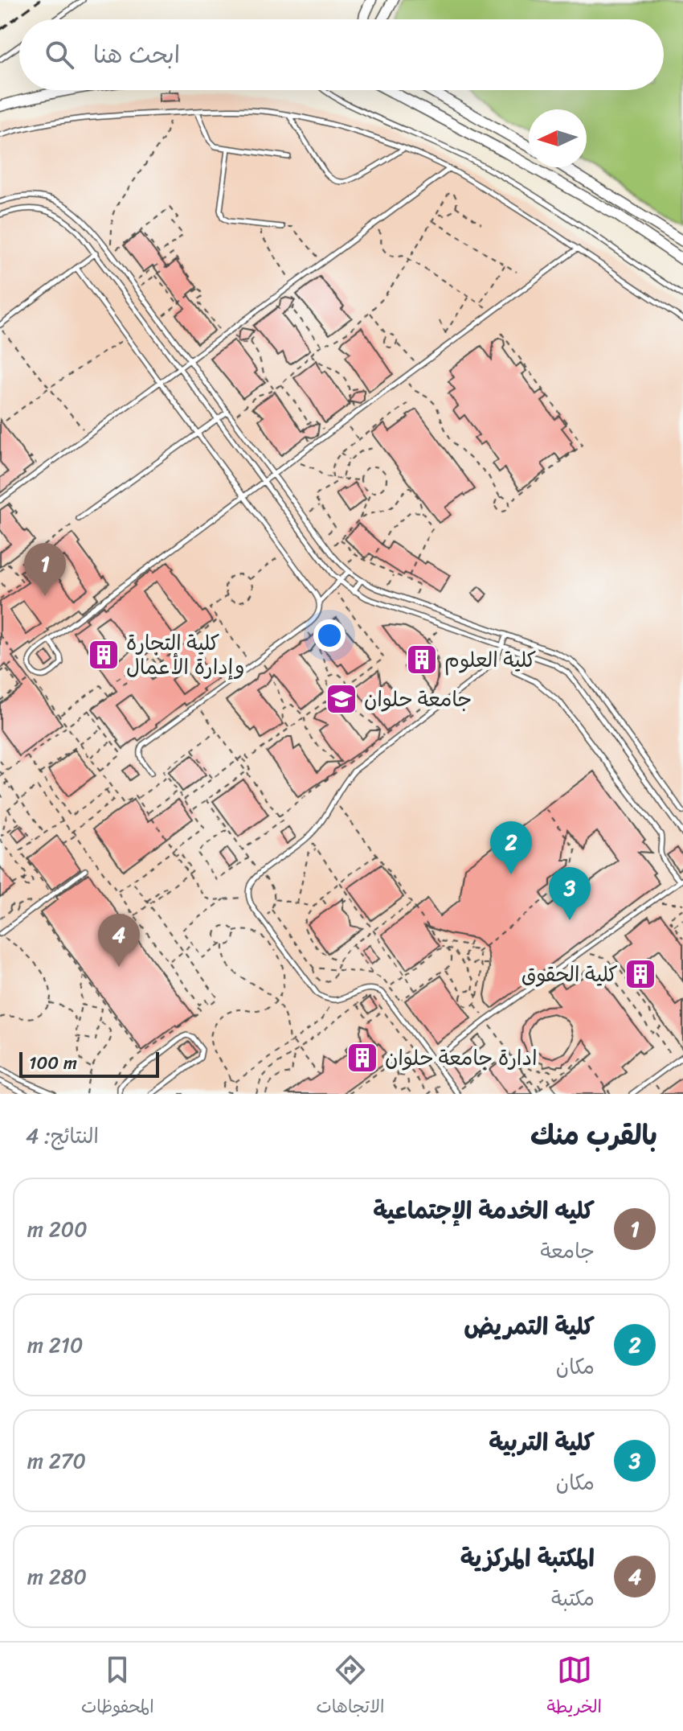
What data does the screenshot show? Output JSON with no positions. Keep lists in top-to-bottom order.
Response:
{
  "places": {
    "building": [
      "كلية التجارة وإدارة الأعمال",
      "كلية العلوم",
      "كلية الحقوق",
      "ادارة جامعة حلوان"
    ],
    "school or university": ["جامعة حلوان"]
  },
  "scale_bar": "100 m",
  "north": "left",
  "page": {
    "search": "ابحث هنا",
    "pins": [
      "1",
      "2",
      "3",
      "4"
    ],
    "scale": "100 m",
    "heading": ["بالقرب منك", "النتائج: 4"],
    "list": [
      {
        "mark": "1",
        "name": "كليه الخدمة الإجتماعية",
        "note": "جامعة",
        "value": "200 m"
      },
      {
        "mark": "2",
        "name": "كلية التمريض",
        "note": "مكان",
        "value": "210 m"
      },
      {
        "mark": "3",
        "name": "كلية التربية",
        "note": "مكان",
        "value": "270 m"
      },
      {
        "mark": "4",
        "name": "المكتبة المركزية",
        "note": "مكتبة",
        "value": "280 m"
      }
    ],
    "nav": ["الخريطة", "الاتجاهات", "المحفوظات"]
  }
}
